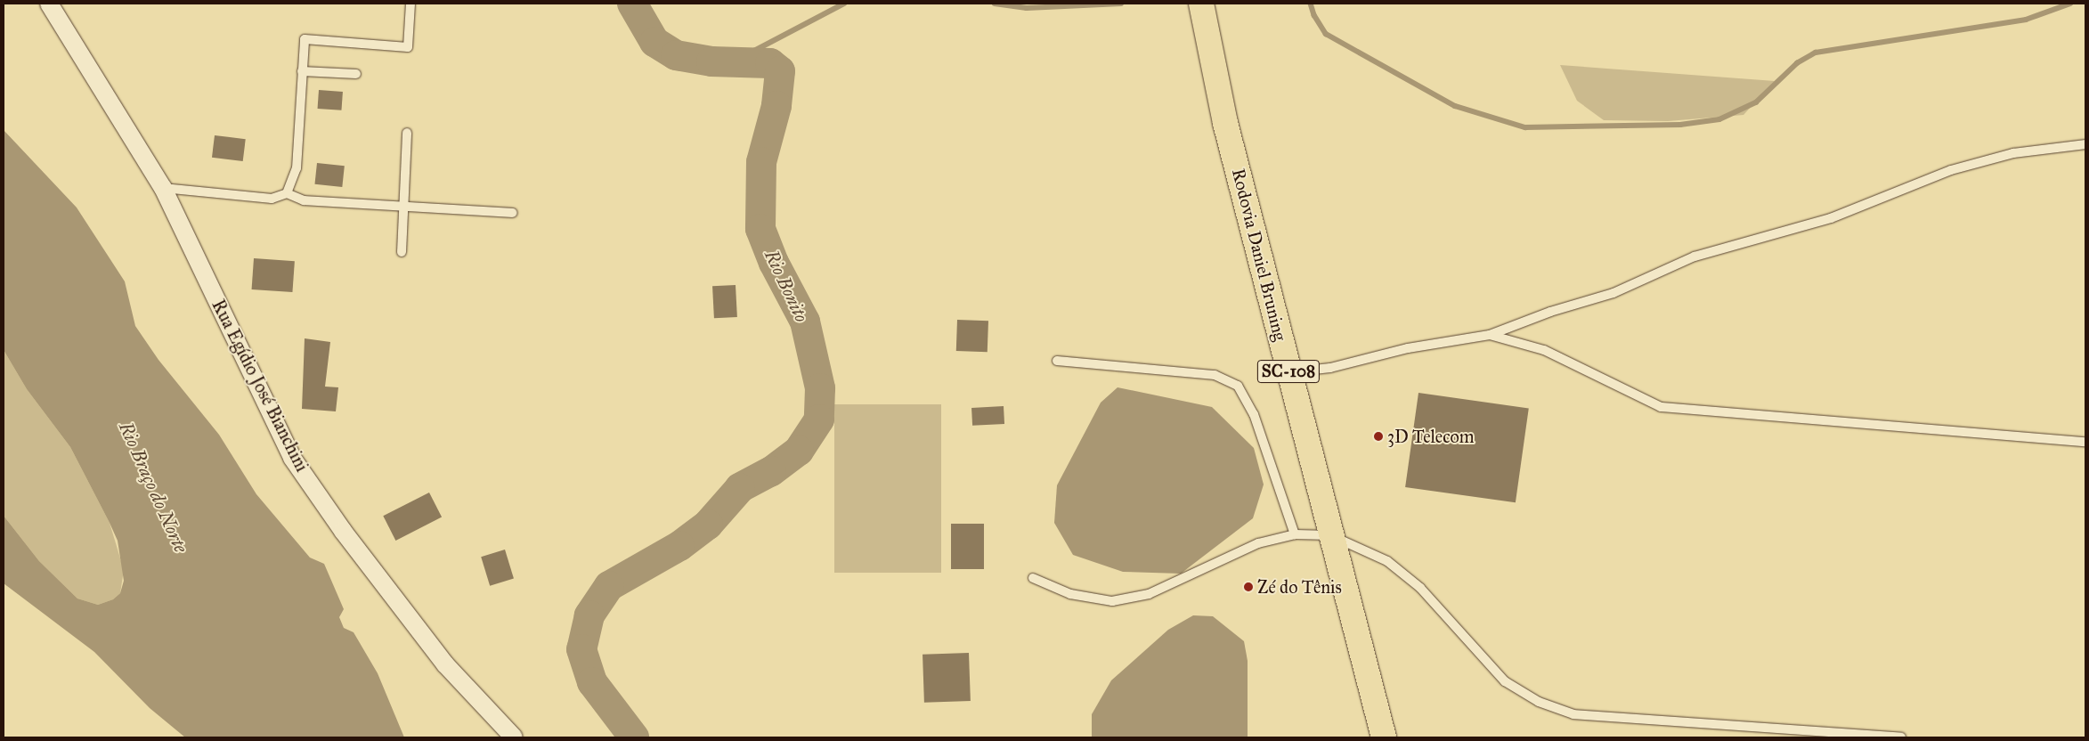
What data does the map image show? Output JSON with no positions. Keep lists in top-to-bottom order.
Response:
{
  "streets": {
    "main road": ["Rodovia Daniel Bruning", "SC-108"],
    "street": ["Rua Egídio José Bianchini"]
  },
  "water": ["Rio Bonito", "Rio Braço do Norte"],
  "places": ["3D Telecom", "Zé do Tênis"]
}
